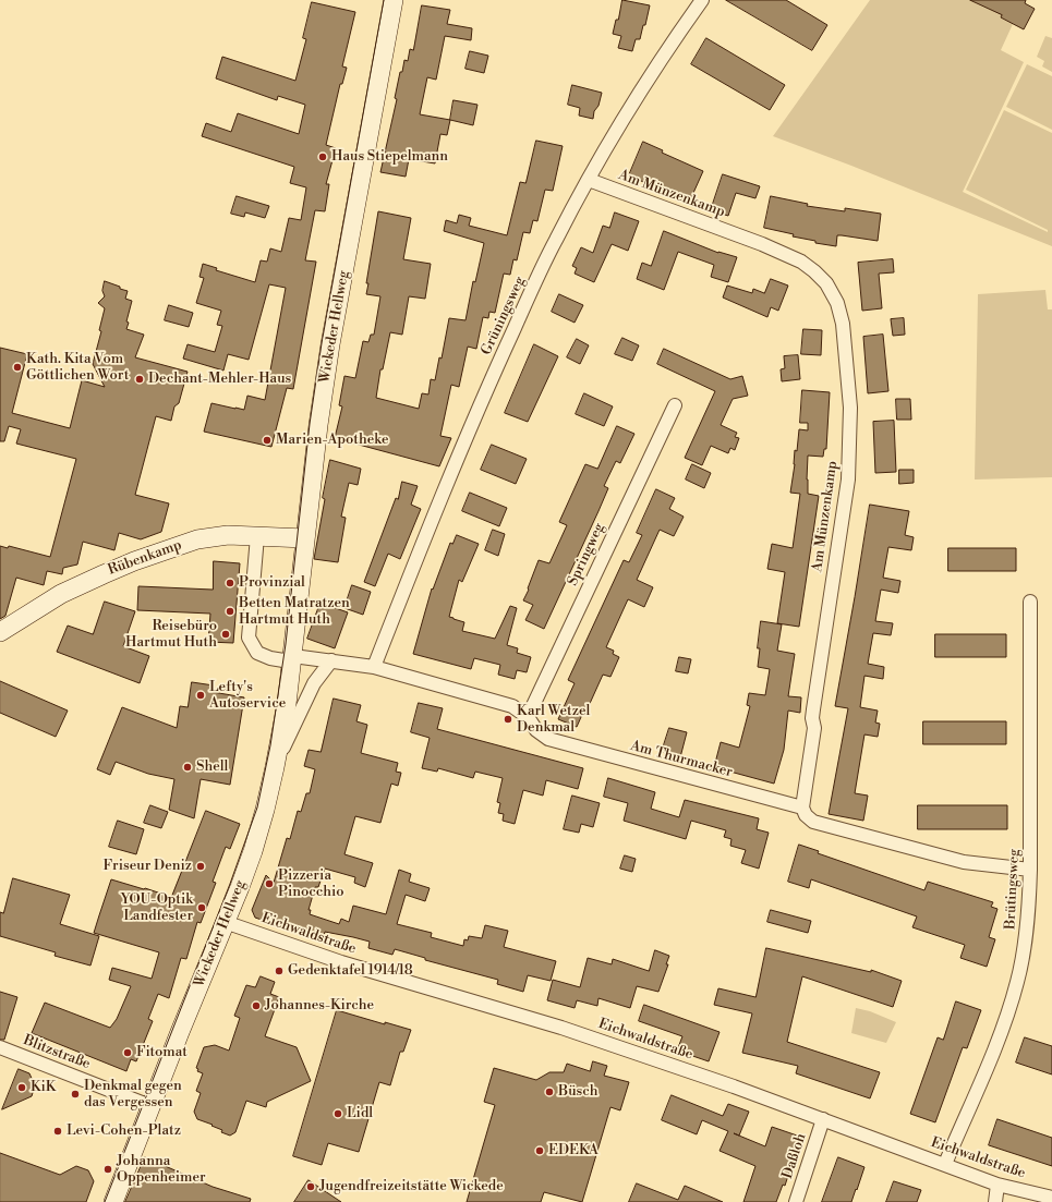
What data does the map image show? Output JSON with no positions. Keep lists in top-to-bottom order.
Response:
{
  "streets": {
    "main road": ["Wickeder Hellweg", "Rübenkamp"],
    "street": [
      "Am Münzenkamp",
      "Grüningsweg",
      "Springweg",
      "Am Thurmacker",
      "Brütingsweg",
      "Eichwaldstraße",
      "Blitzstraße",
      "Daßloh"
    ]
  },
  "crossings": [
    ["Am Münzenkamp", "Grüningsweg"],
    ["Am Münzenkamp", "Am Thurmacker"],
    ["Grüningsweg", "Am Thurmacker"],
    ["Wickeder Hellweg", "Rübenkamp"],
    ["Wickeder Hellweg", "Am Thurmacker"],
    ["Wickeder Hellweg", "Eichwaldstraße"],
    ["Wickeder Hellweg", "Blitzstraße"],
    ["Springweg", "Am Thurmacker"],
    ["Brütingsweg", "Eichwaldstraße"],
    ["Eichwaldstraße", "Daßloh"]
  ],
  "places": [
    "Haus Stiepelmann",
    "Kath. Kita Vom Göttlichen Wort",
    "Dechant-Mehler-Haus",
    "Marien-Apotheke",
    "Provinzial",
    "Betten Matratzen Hartmut Huth",
    "Reisebüro Hartmut Huth",
    "Lefty's Autoservice",
    "Karl Wetzel Denkmal",
    "Shell",
    "Friseur Deniz",
    "Pizzeria Pinocchio",
    "YOU-Optik Landfester",
    "Gedenktafel 1914/18",
    "Johannes-Kirche",
    "Fitomat",
    "KiK",
    "Büsch",
    "Denkmal gegen das Vergessen",
    "Lidl",
    "Levi-Cohen-Platz",
    "EDEKA",
    "Johanna Oppenheimer",
    "Jugendfreizeitstätte Wickede"
  ]
}
